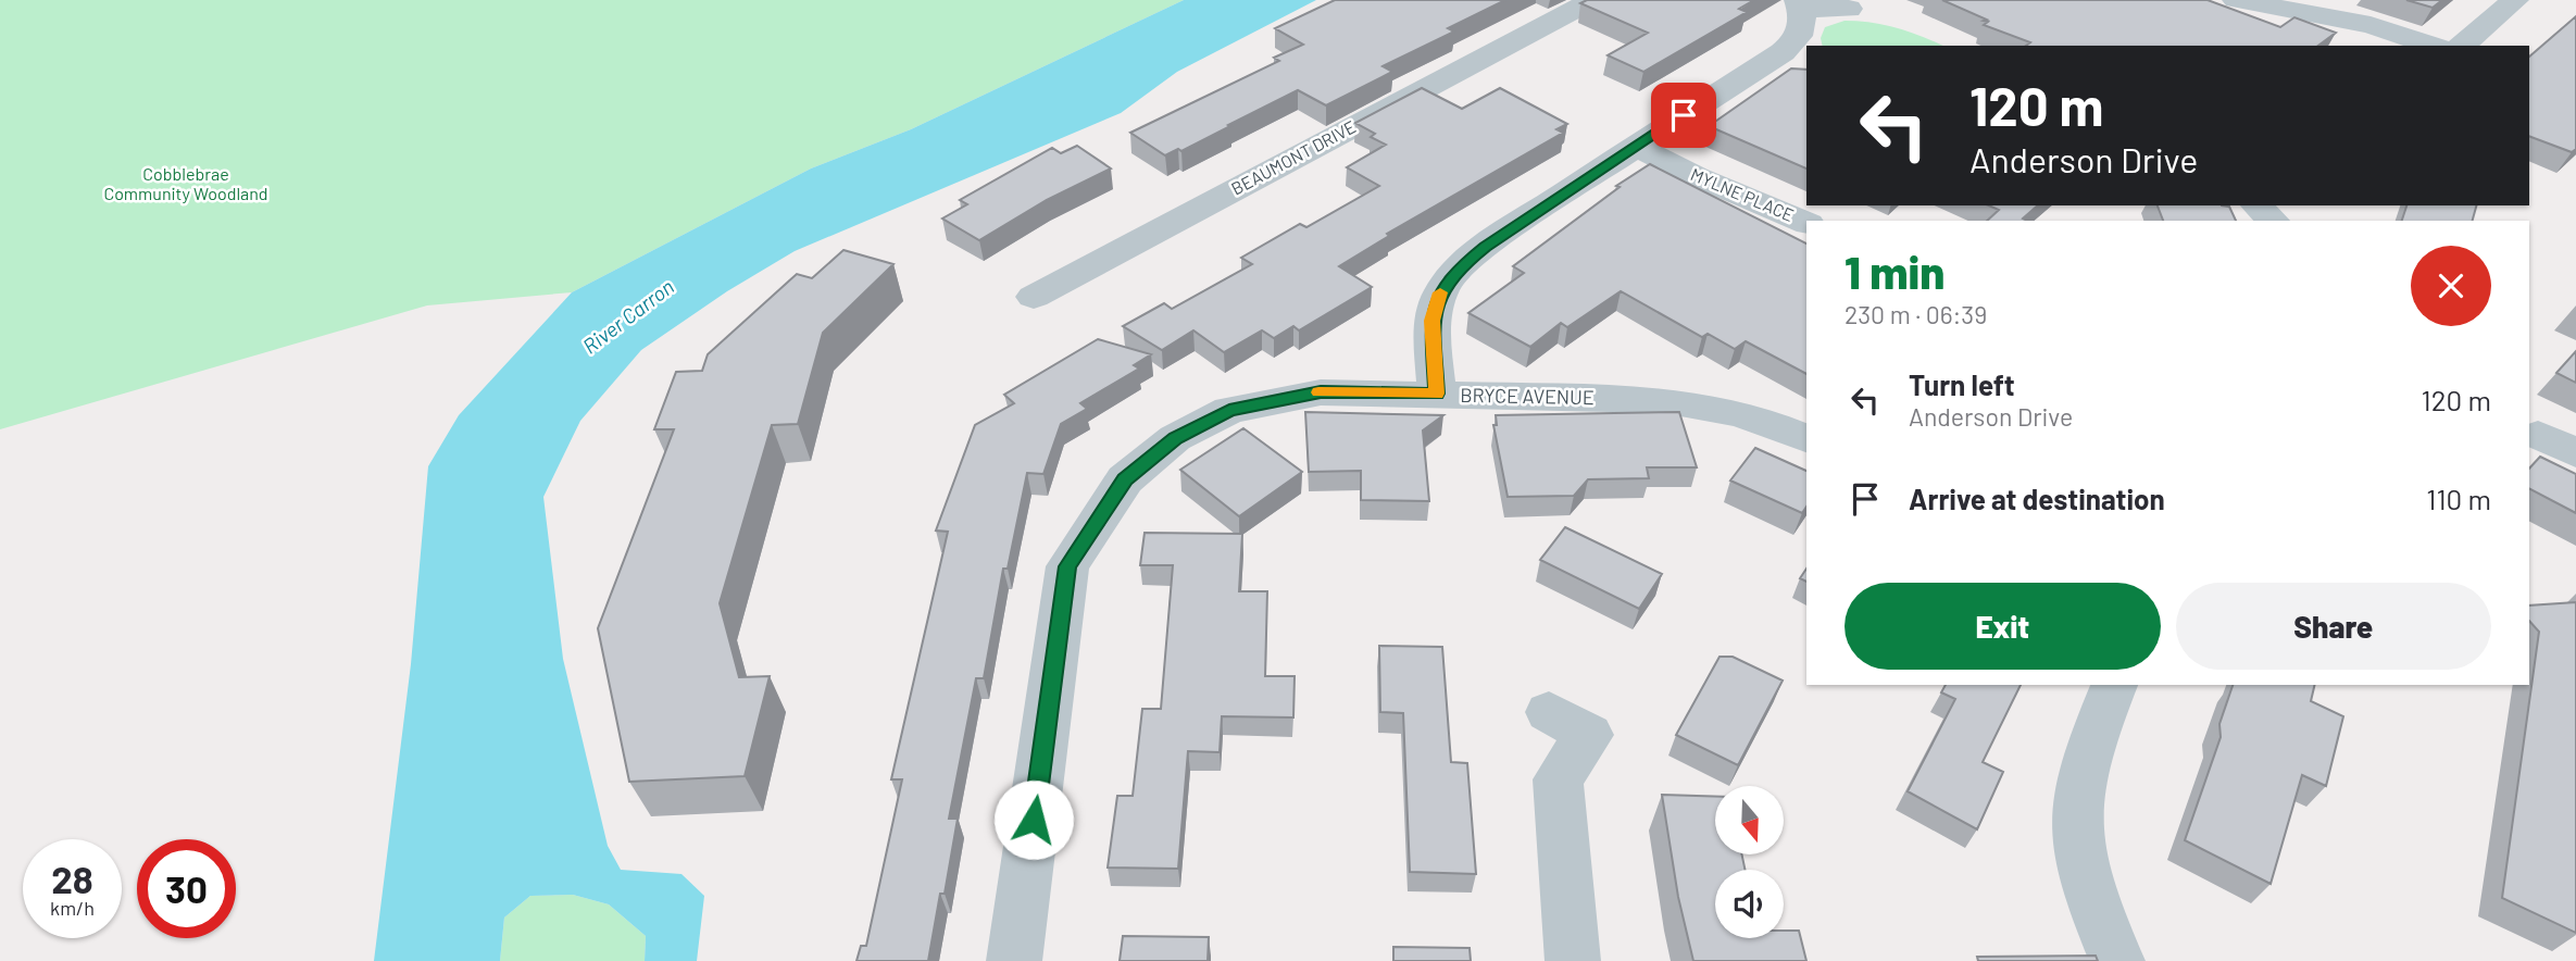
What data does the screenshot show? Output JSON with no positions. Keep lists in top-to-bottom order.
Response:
{
  "streets": {
    "street": ["BEAUMONT DRIVE", "MYLNE PLACE", "BRYCE AVENUE"]
  },
  "water": ["River Carron"],
  "parks": ["Cobblebrae Community Woodland"],
  "north": "bottom",
  "page": {
    "turn": ["120 m", "Anderson Drive"],
    "heading": ["1 min", "230 m · 06:39"],
    "list": [
      {
        "name": "Turn left",
        "note": "Anderson Drive",
        "value": "120 m"
      },
      {
        "name": "Arrive at destination",
        "value": "110 m"
      }
    ],
    "buttons": ["Exit", "Share"],
    "speed": "28 km/h",
    "limit": "30"
  }
}
